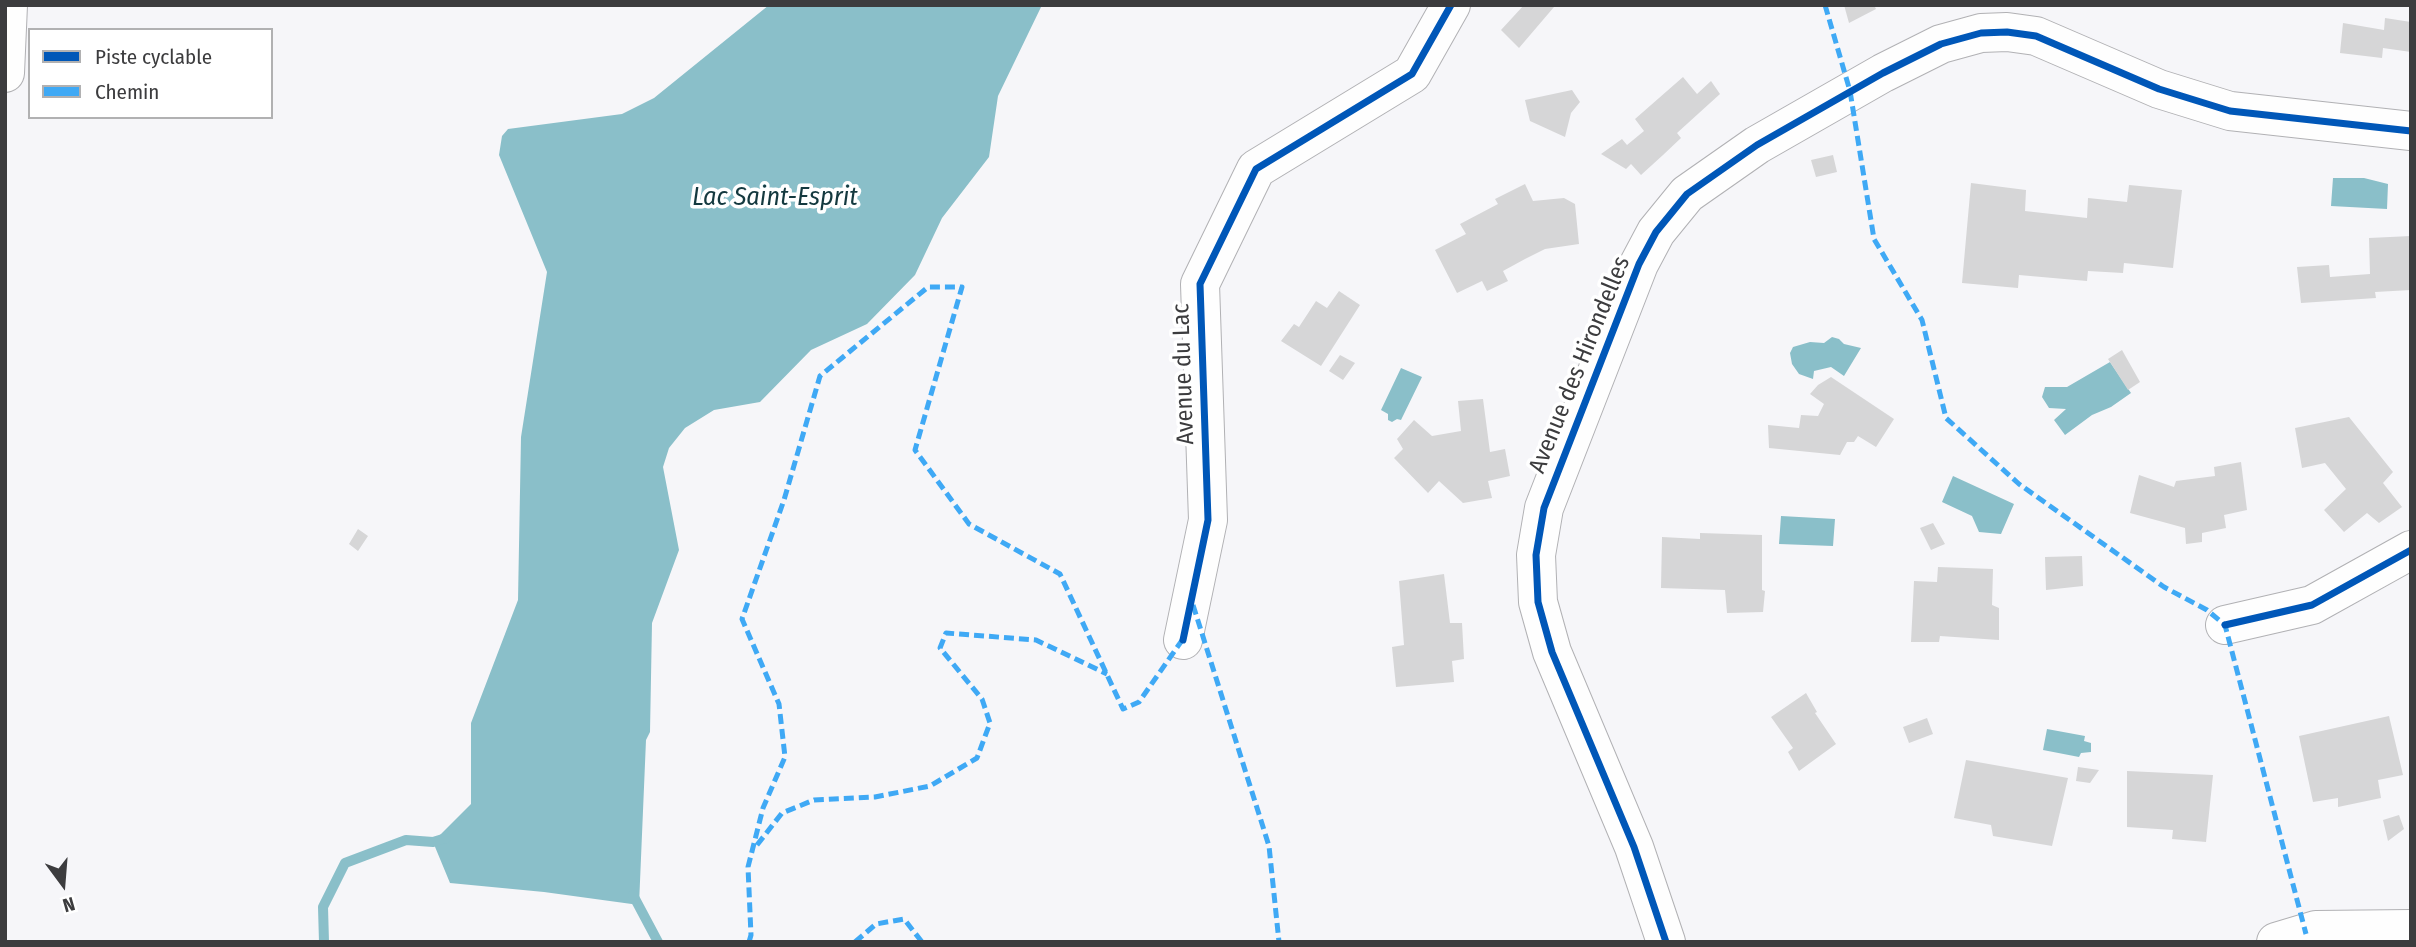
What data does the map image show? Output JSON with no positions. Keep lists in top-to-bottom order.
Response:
{
  "streets": {
    "street": ["Avenue des Hirondelles", "Avenue du Lac"]
  },
  "water": ["Lac Saint-Esprit"],
  "legend": ["Piste cyclable", "Chemin"],
  "north": "bottom"
}
